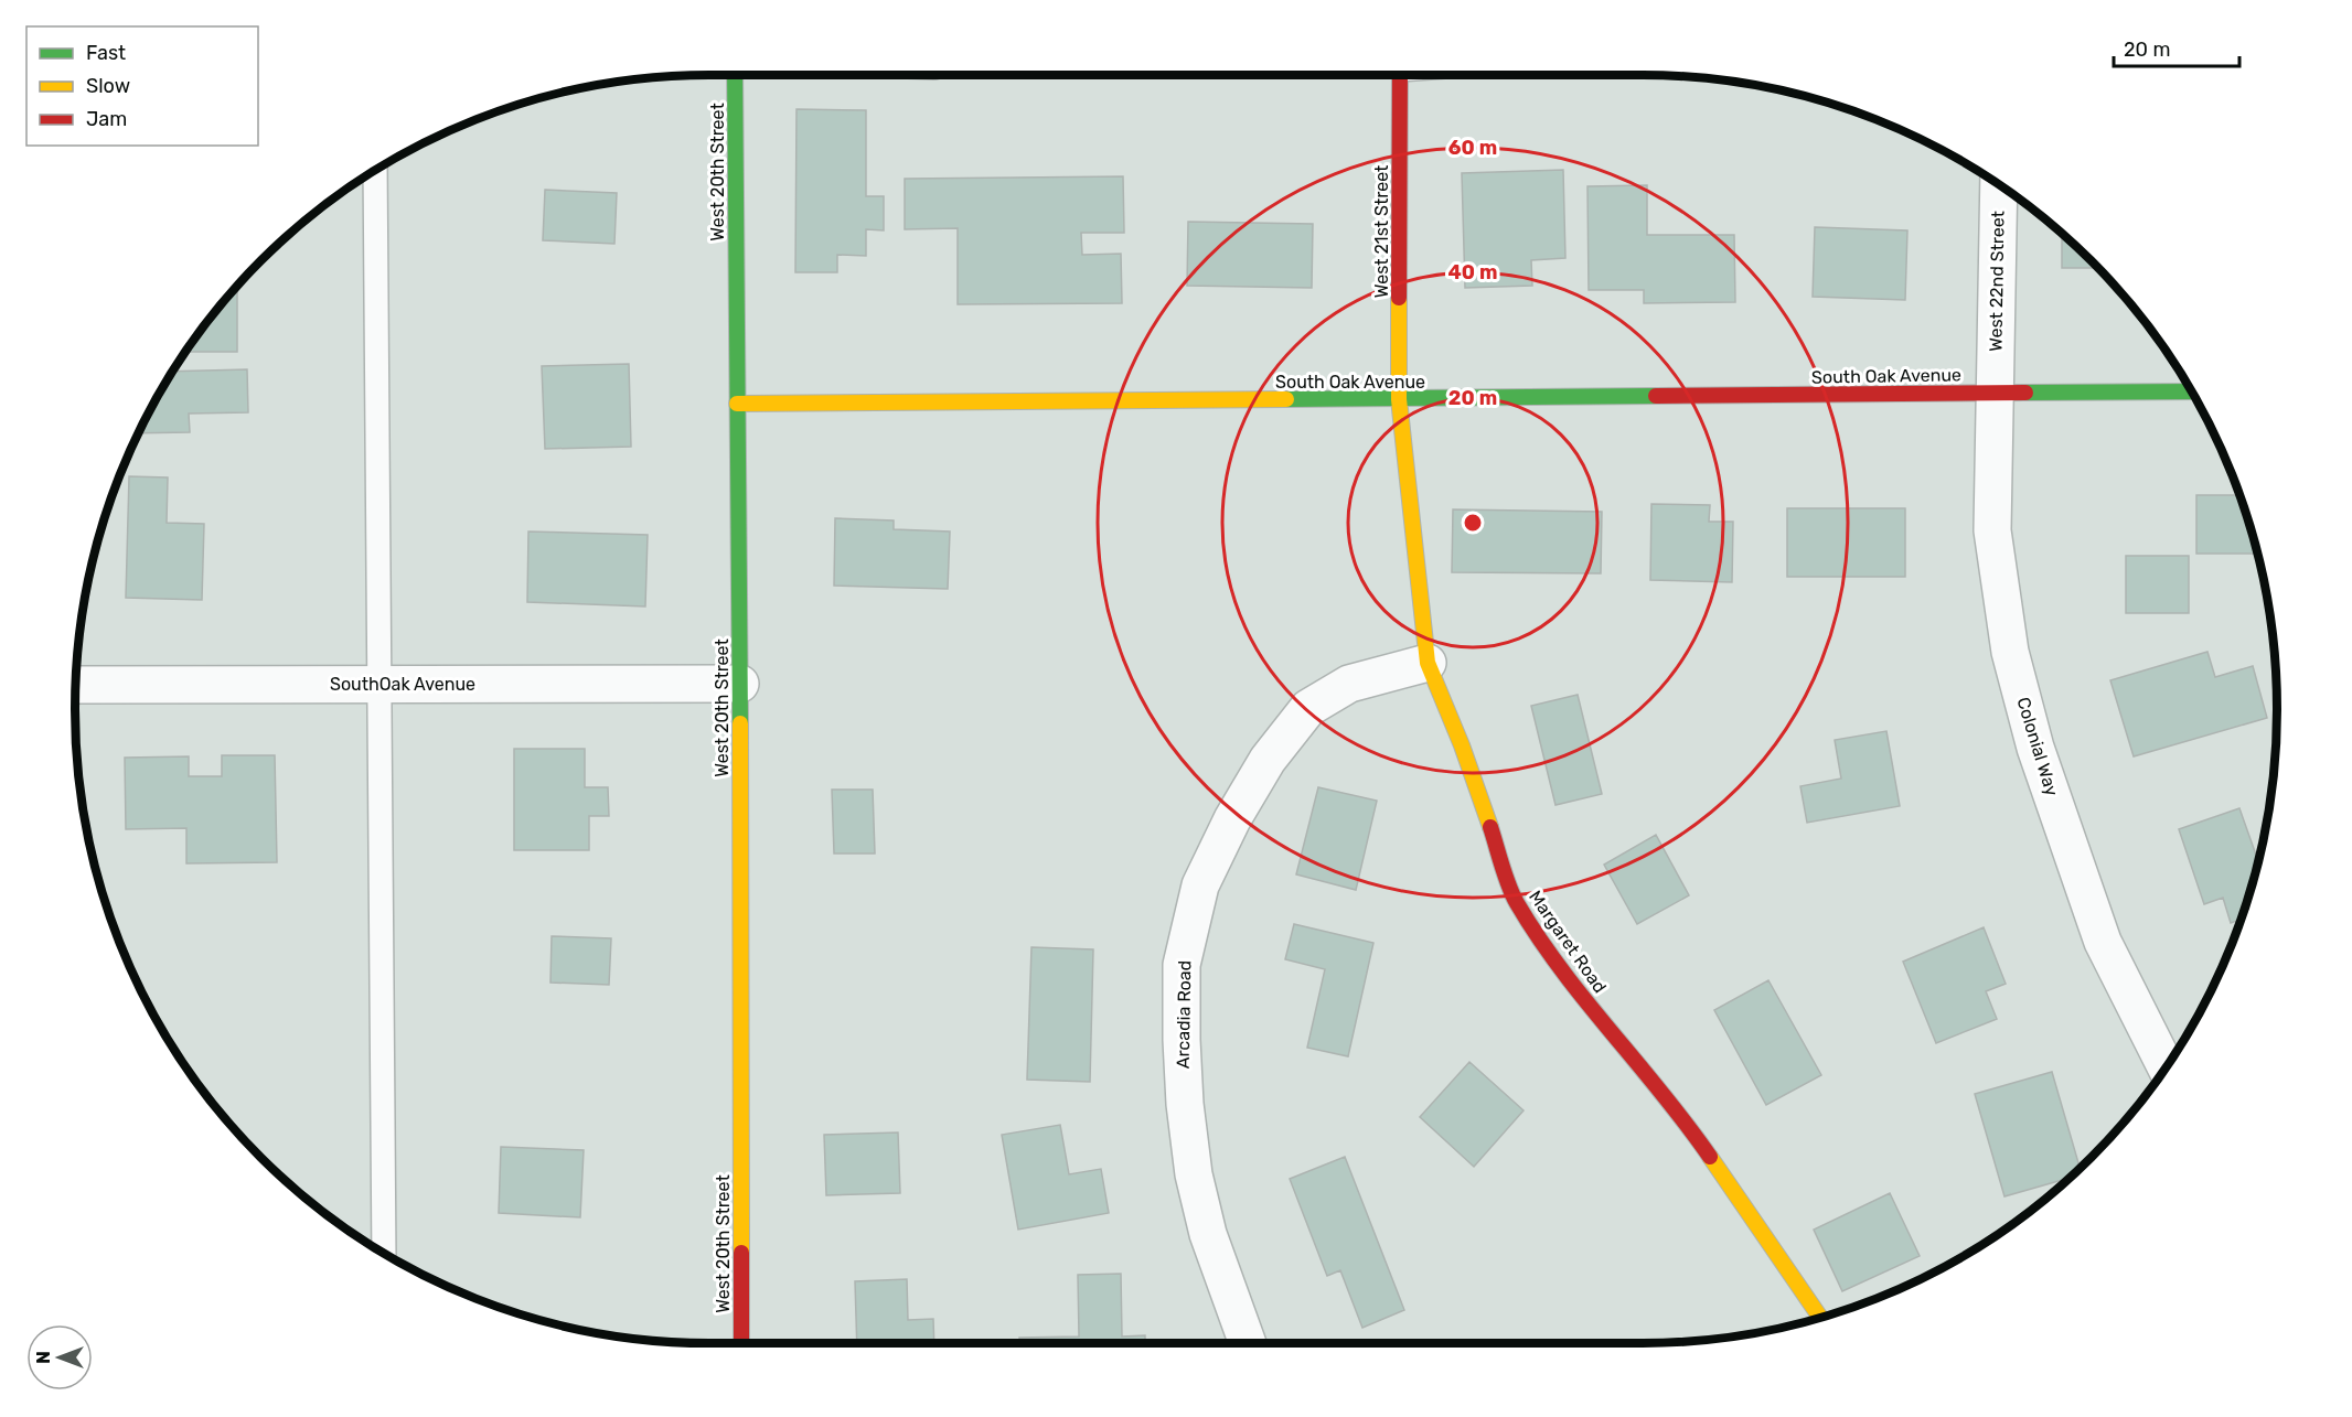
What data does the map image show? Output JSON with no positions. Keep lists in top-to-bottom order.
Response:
{
  "streets": {
    "street": [
      "West 20th Street",
      "West 21st Street",
      "West 22nd Street",
      "South Oak Avenue",
      "SouthOak Avenue",
      "Colonial Way",
      "Margaret Road",
      "Arcadia Road"
    ]
  },
  "crossings": [
    ["West 20th Street", "South Oak Avenue"],
    ["West 20th Street", "SouthOak Avenue"],
    ["West 21st Street", "South Oak Avenue"],
    ["West 21st Street", "Margaret Road"],
    ["West 22nd Street", "South Oak Avenue"],
    ["West 22nd Street", "Colonial Way"],
    ["South Oak Avenue", "Colonial Way"],
    ["South Oak Avenue", "Margaret Road"],
    ["Margaret Road", "Arcadia Road"]
  ],
  "legend": ["Fast", "Slow", "Jam"],
  "scale_bar": "20 m",
  "north": "left",
  "rings": ["60 m", "40 m", "20 m"]
}
